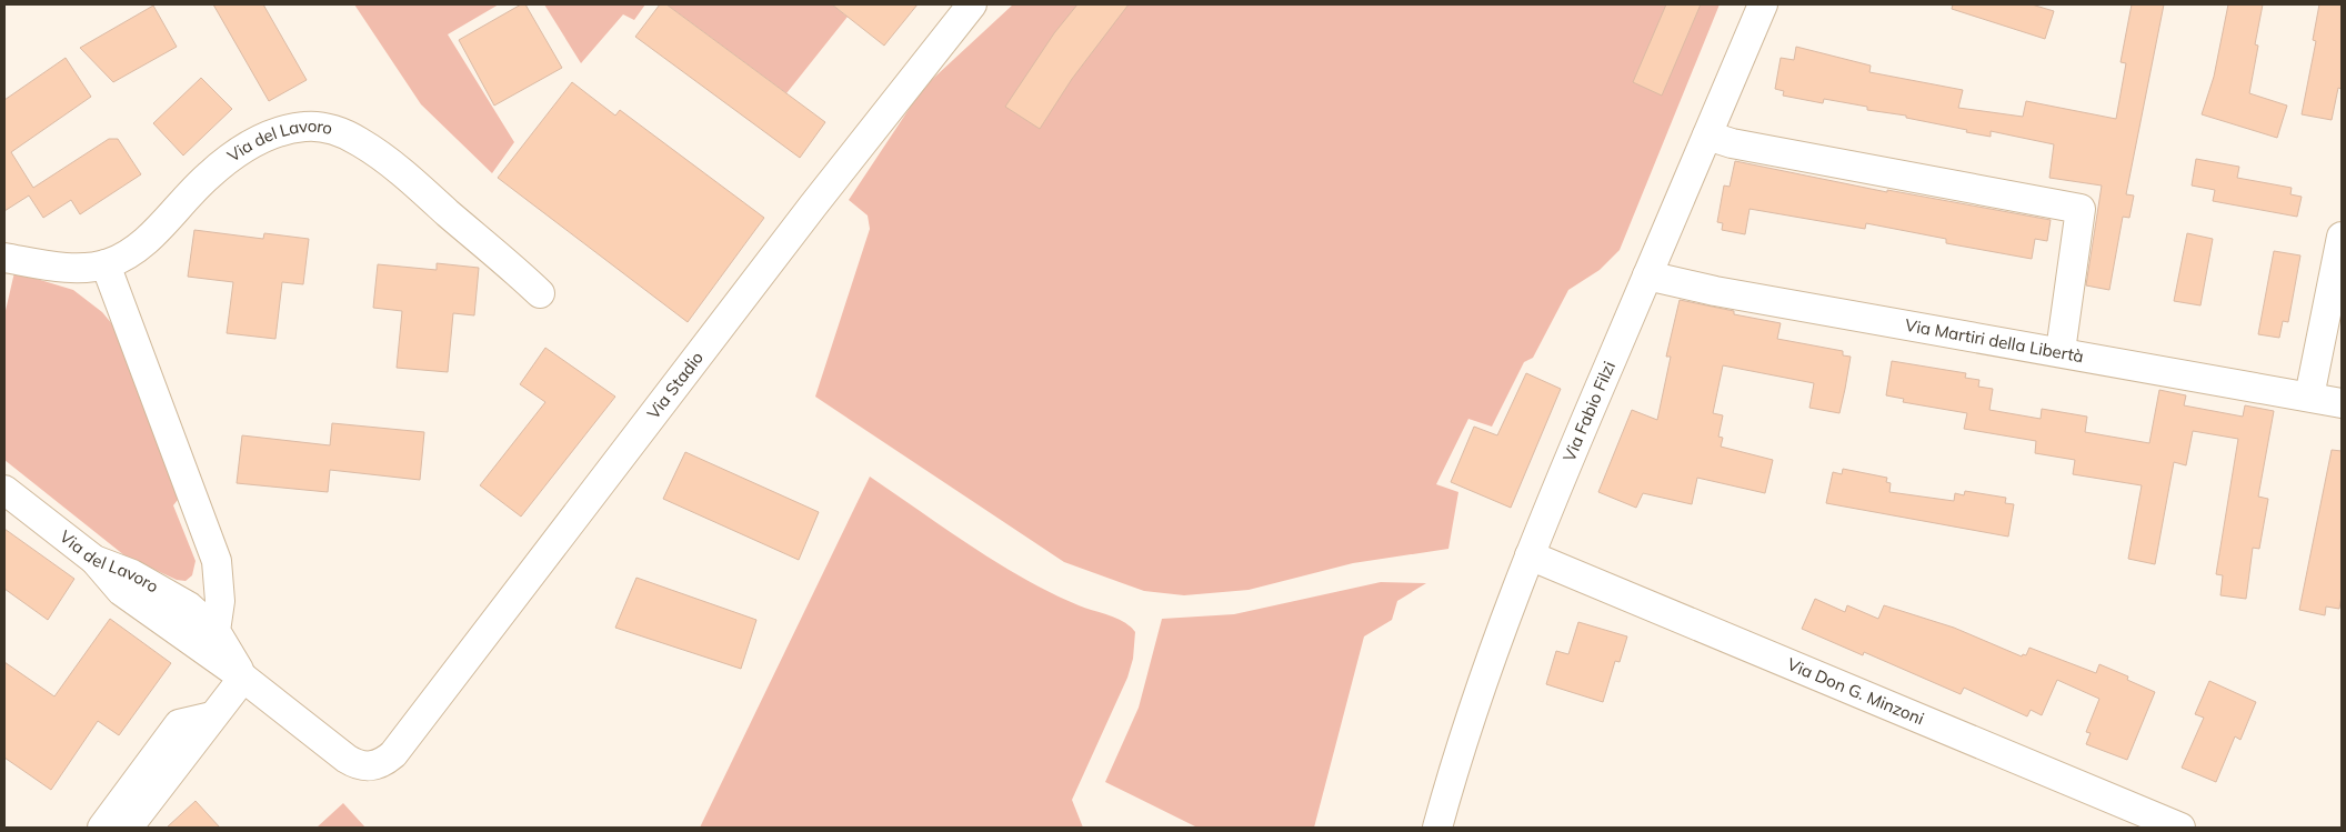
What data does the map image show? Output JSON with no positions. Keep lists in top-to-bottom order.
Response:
{
  "streets": {
    "street": [
      "Via del Lavoro",
      "Via Martiri della Libertà",
      "Via Stadio",
      "Via Fabio Filzi",
      "Via Don G. Minzoni"
    ]
  },
  "crossings": [
    ["Via del Lavoro", "Via Stadio"],
    ["Via Martiri della Libertà", "Via Fabio Filzi"],
    ["Via Fabio Filzi", "Via Don G. Minzoni"]
  ]
}
